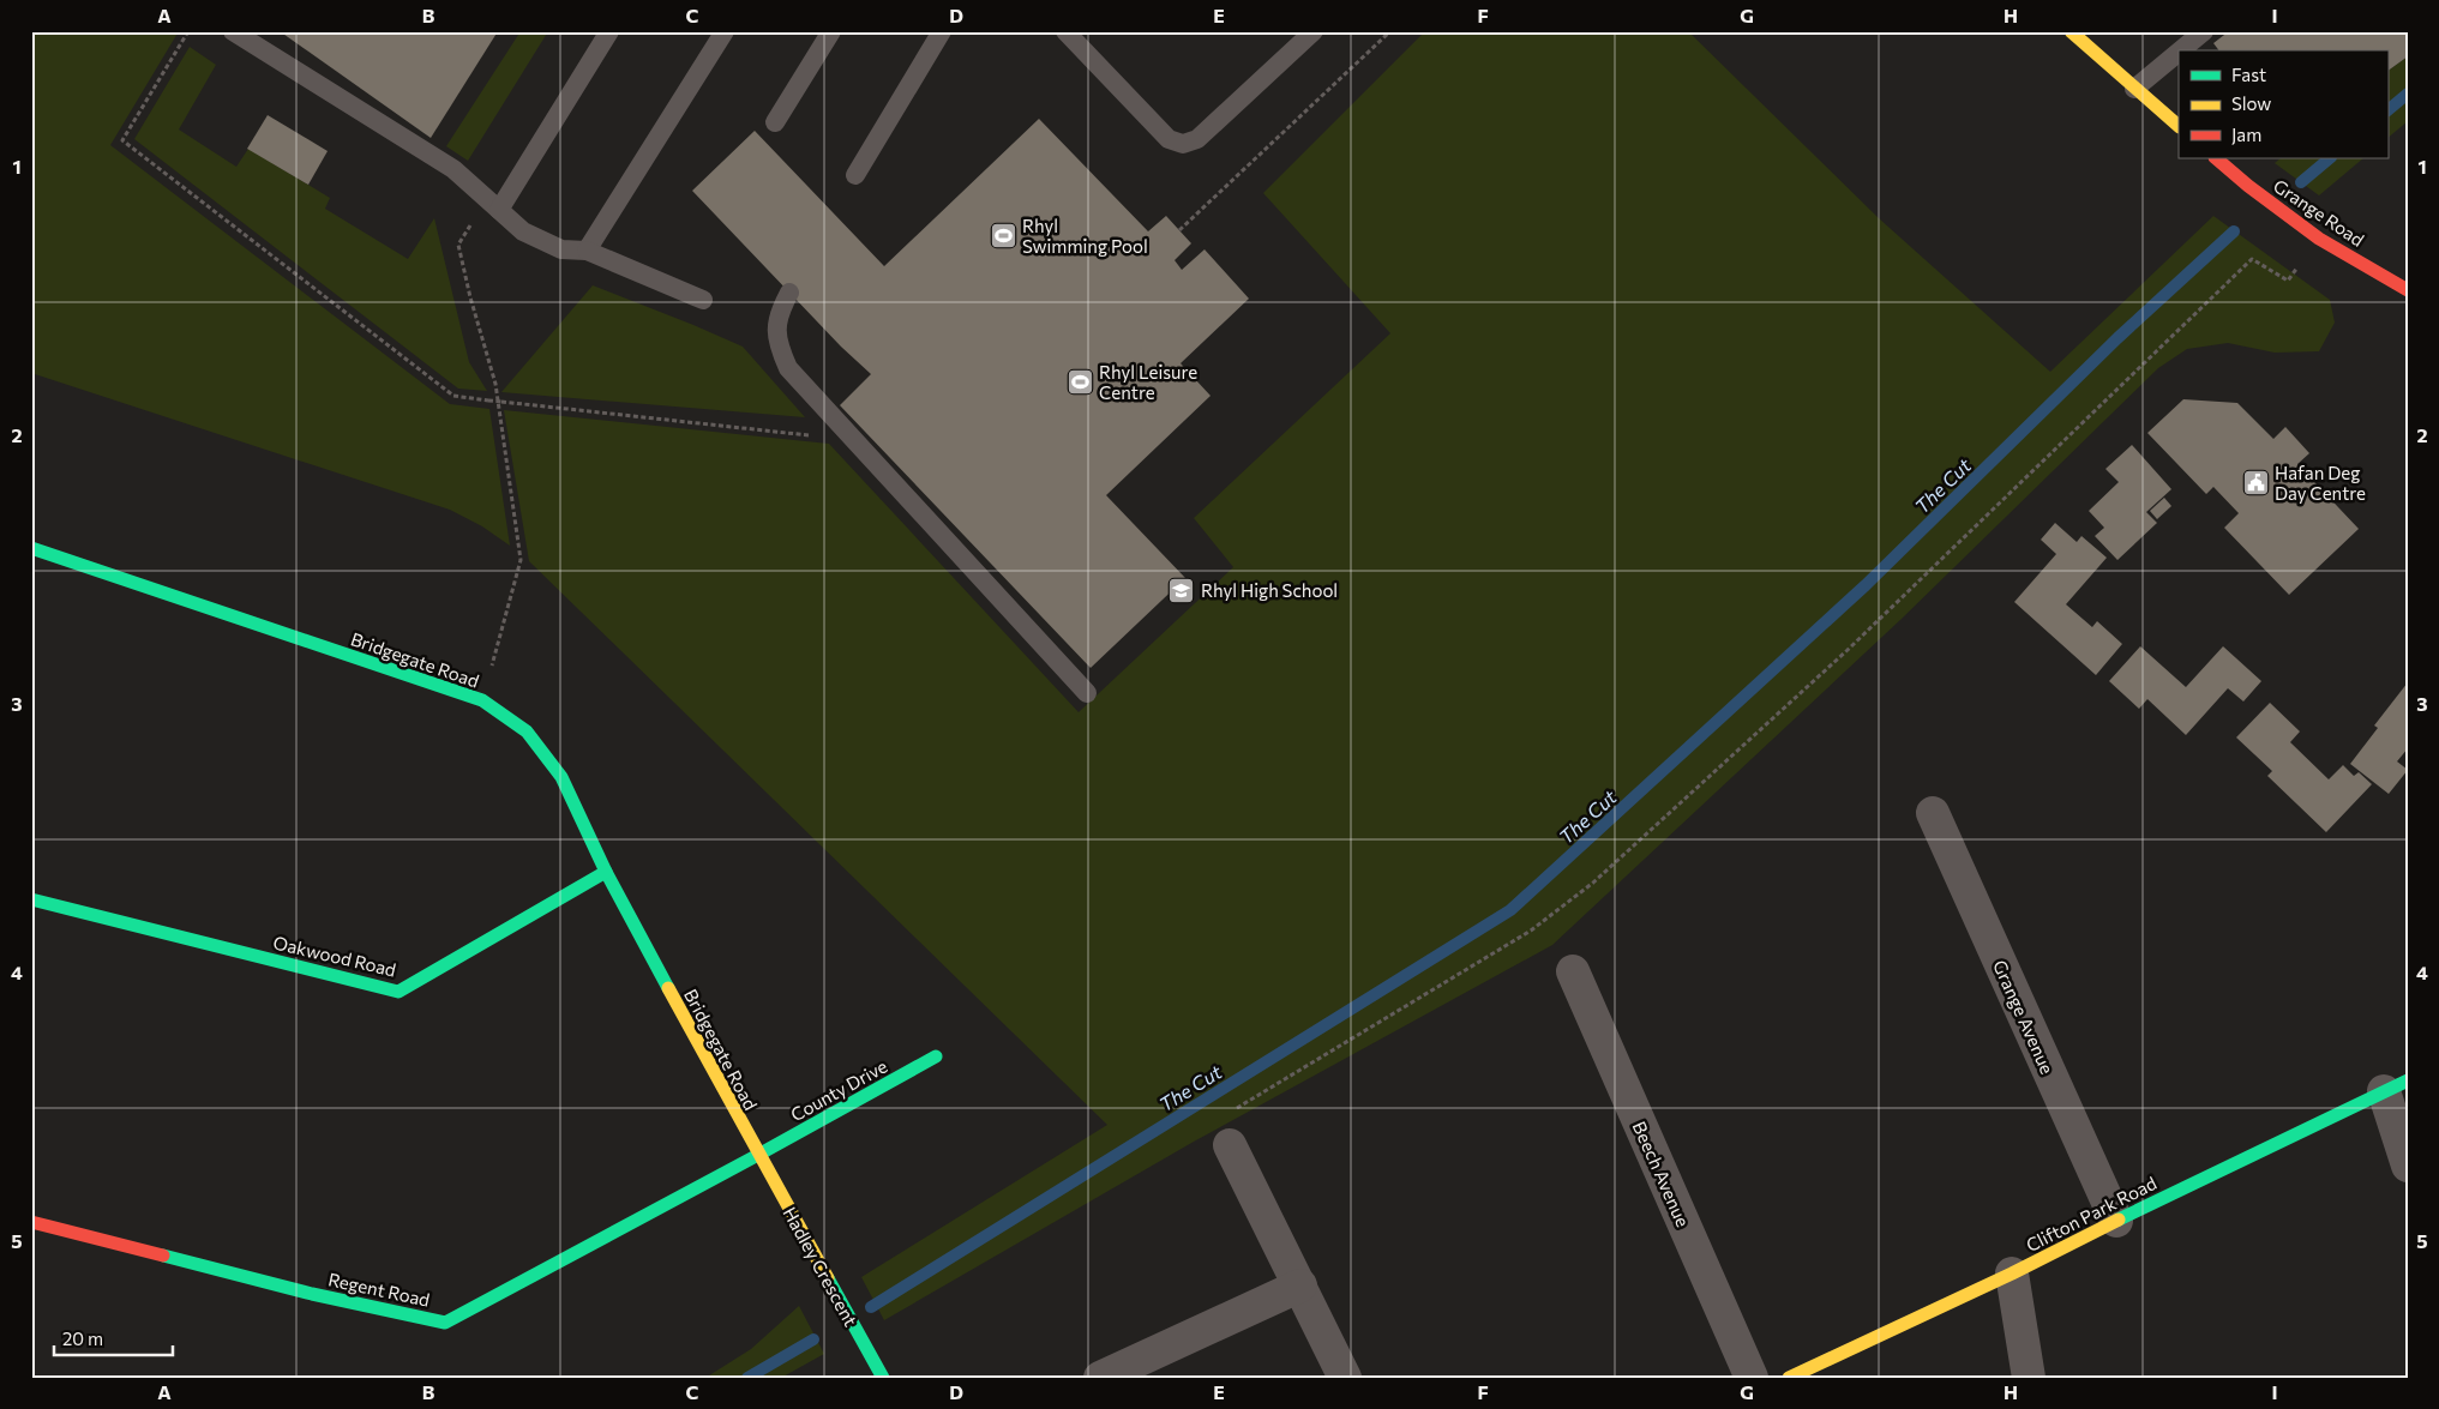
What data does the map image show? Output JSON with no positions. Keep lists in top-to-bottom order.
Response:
{
  "streets": {
    "street": [
      "Grange Road",
      "Bridgegate Road",
      "Oakwood Road",
      "Grange Avenue",
      "County Drive",
      "Beech Avenue",
      "Clifton Park Road",
      "Hadley Crescent",
      "Regent Road"
    ]
  },
  "crossings": [
    ["Bridgegate Road", "Oakwood Road"],
    ["Bridgegate Road", "County Drive"],
    ["Bridgegate Road", "Hadley Crescent"],
    ["Bridgegate Road", "Regent Road"],
    ["Grange Avenue", "Clifton Park Road"],
    ["County Drive", "Hadley Crescent"],
    ["County Drive", "Regent Road"],
    ["Hadley Crescent", "Regent Road"]
  ],
  "water": ["The Cut"],
  "places": {
    "sports": ["Rhyl Swimming Pool", "Rhyl Leisure Centre"],
    "public building": ["Hafan Deg Day Centre"],
    "school or university": ["Rhyl High School"]
  },
  "legend": ["Fast", "Slow", "Jam"],
  "scale_bar": "20 m",
  "grid": {
    "columns": [
      "A",
      "B",
      "C",
      "D",
      "E",
      "F",
      "G",
      "H",
      "I"
    ],
    "rows": [
      "1",
      "2",
      "3",
      "4",
      "5"
    ]
  }
}
